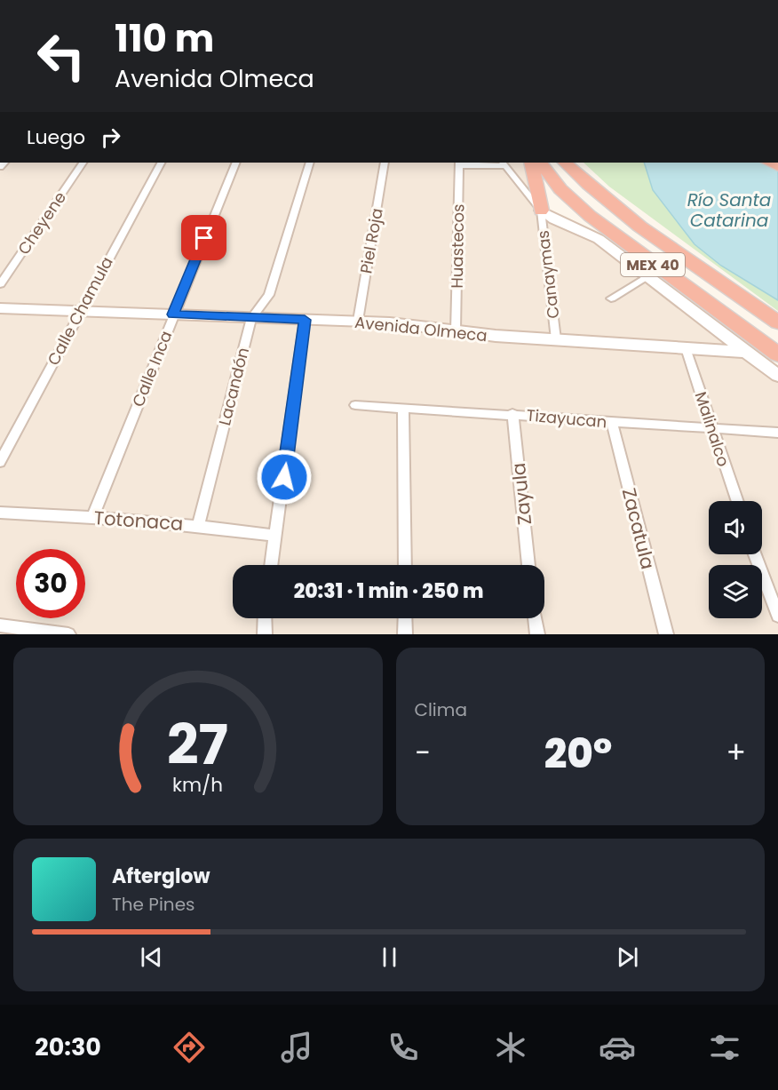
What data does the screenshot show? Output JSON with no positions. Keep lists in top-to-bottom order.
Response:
{
  "streets": {
    "highway": ["MEX 40"],
    "street": [
      "Cheyene",
      "Piel Roja",
      "Huastecos",
      "Canaymas",
      "Calle Chamula",
      "Avenida Olmeca",
      "Calle Inca",
      "Lacandón",
      "Tizayucan",
      "Malinalco",
      "Zayula",
      "Totonaca",
      "Zacatula"
    ]
  },
  "crossings": [
    ["Piel Roja", "Avenida Olmeca"],
    ["Huastecos", "Avenida Olmeca"],
    ["Canaymas", "Avenida Olmeca"],
    ["Calle Chamula", "Avenida Olmeca"],
    ["Avenida Olmeca", "Calle Inca"],
    ["Avenida Olmeca", "Lacandón"],
    ["Avenida Olmeca", "Malinalco"],
    ["Calle Inca", "Totonaca"],
    ["Lacandón", "Totonaca"],
    ["Tizayucan", "Malinalco"],
    ["Tizayucan", "Zayula"],
    ["Tizayucan", "Zacatula"]
  ],
  "water": ["Río Santa Catarina"],
  "page": {
    "turn": ["110 m", "Avenida Olmeca"],
    "then": "Luego",
    "limit": "30",
    "trip": "20:31 · 1 min · 250 m",
    "tile": "Clima",
    "heat": ["−", "20°", "+"],
    "song": ["Afterglow", "The Pines"],
    "tabs": "20:30",
    "gauge": ["27", "km/h"]
  }
}
